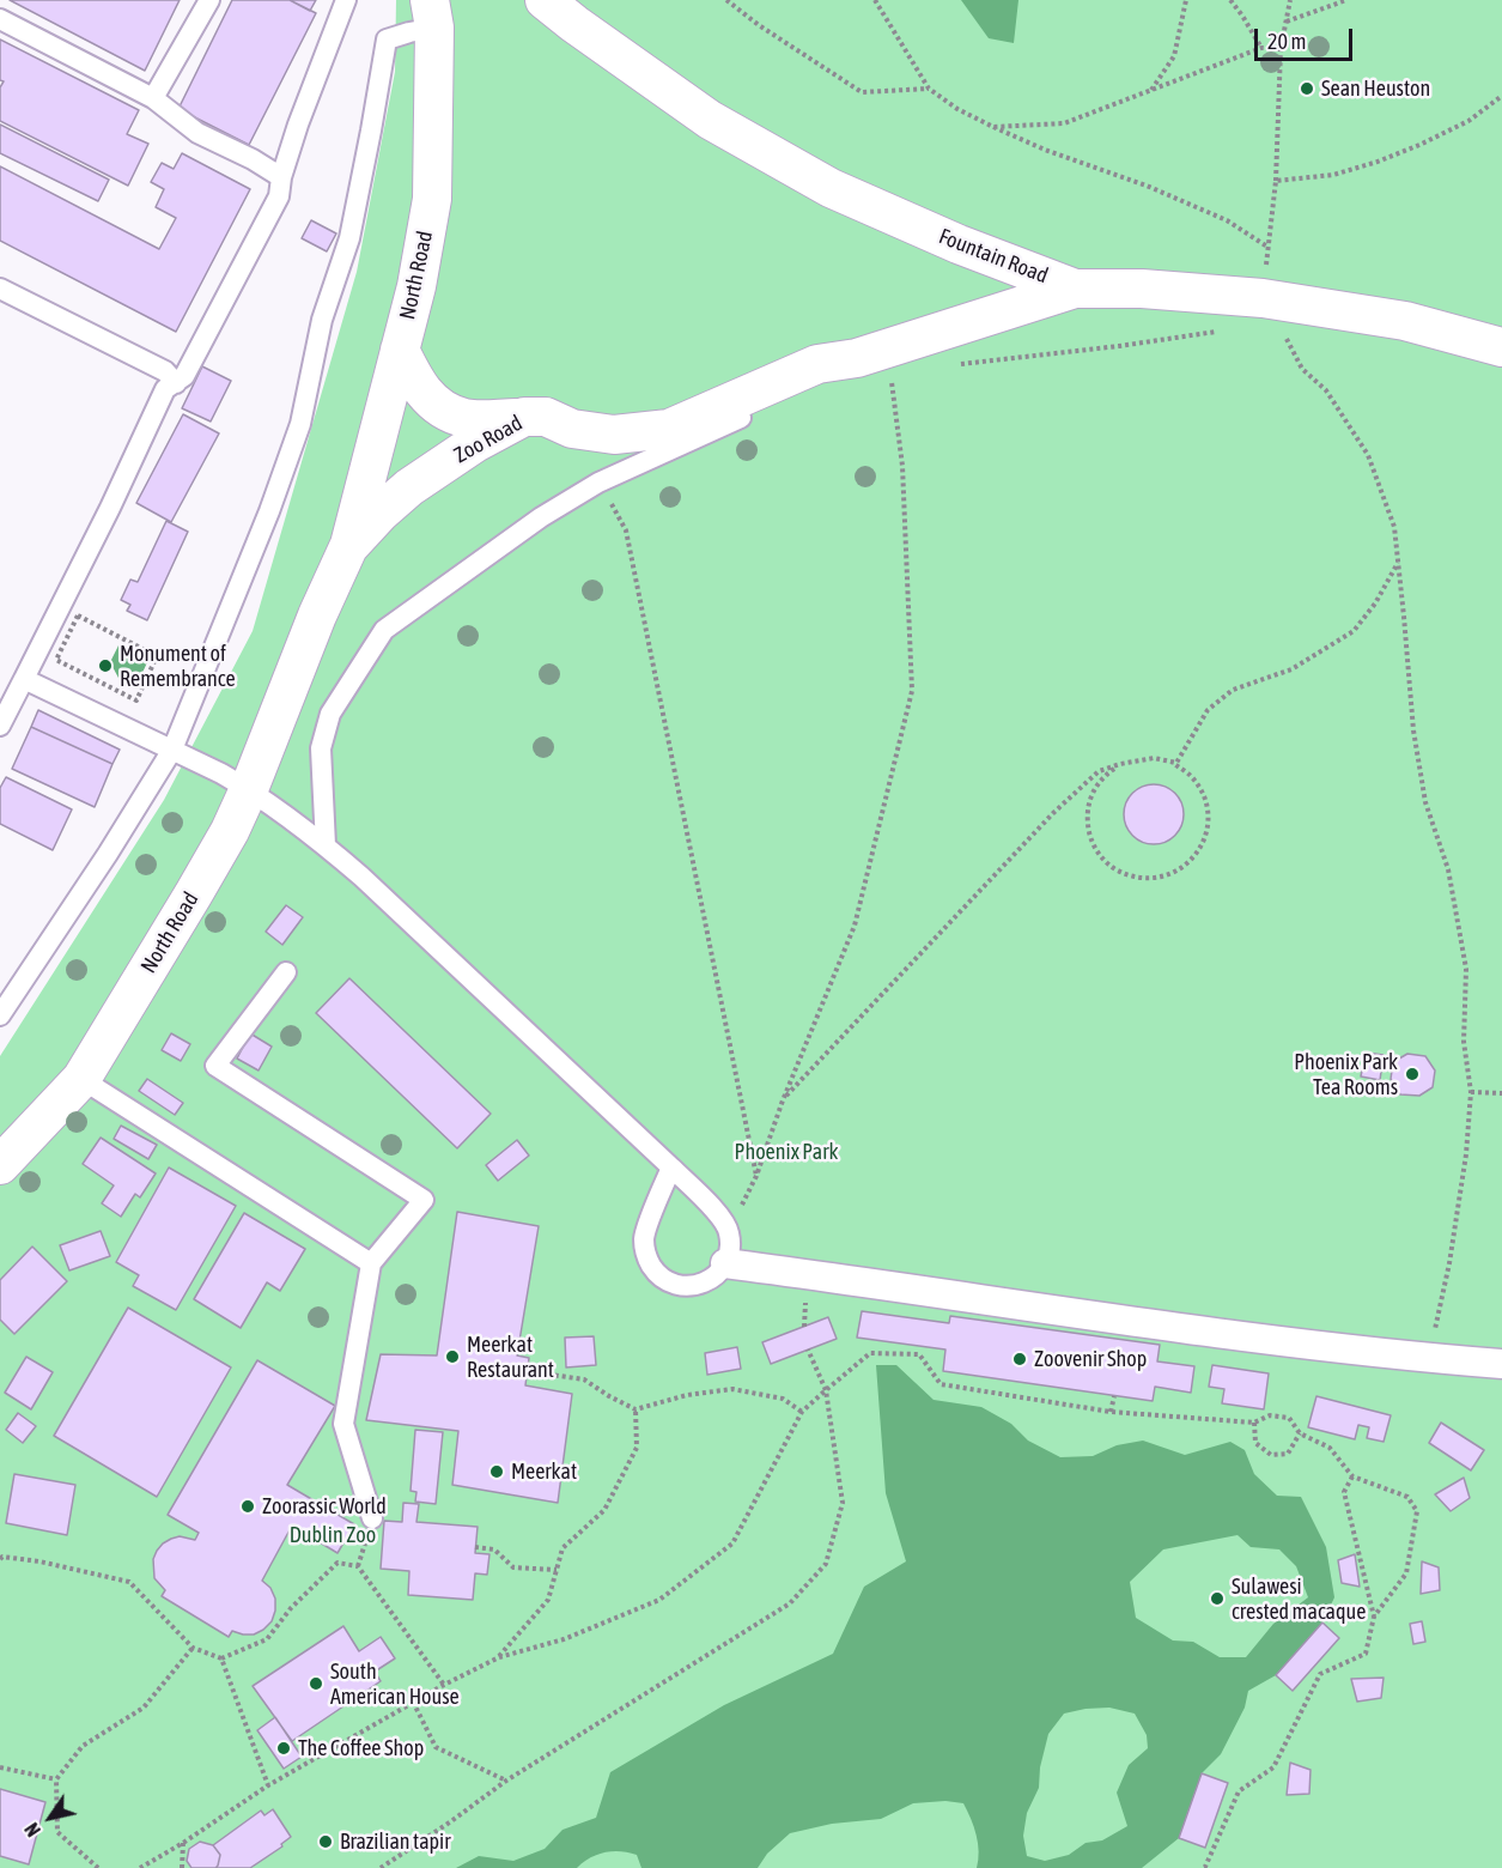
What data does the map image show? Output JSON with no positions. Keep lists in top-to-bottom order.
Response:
{
  "streets": {
    "street": ["Fountain Road", "North Road", "Zoo Road"]
  },
  "crossings": [
    ["Fountain Road", "Zoo Road"],
    ["North Road", "Zoo Road"]
  ],
  "parks": ["Phoenix Park", "Dublin Zoo"],
  "places": [
    "Sean Heuston",
    "Monument of Remembrance",
    "Phoenix Park Tea Rooms",
    "Meerkat Restaurant",
    "Zoovenir Shop",
    "Meerkat",
    "Zoorassic World",
    "Sulawesi crested macaque",
    "South American House",
    "The Coffee Shop",
    "Brazilian tapir"
  ],
  "scale_bar": "20 m",
  "north": "bottom left"
}
